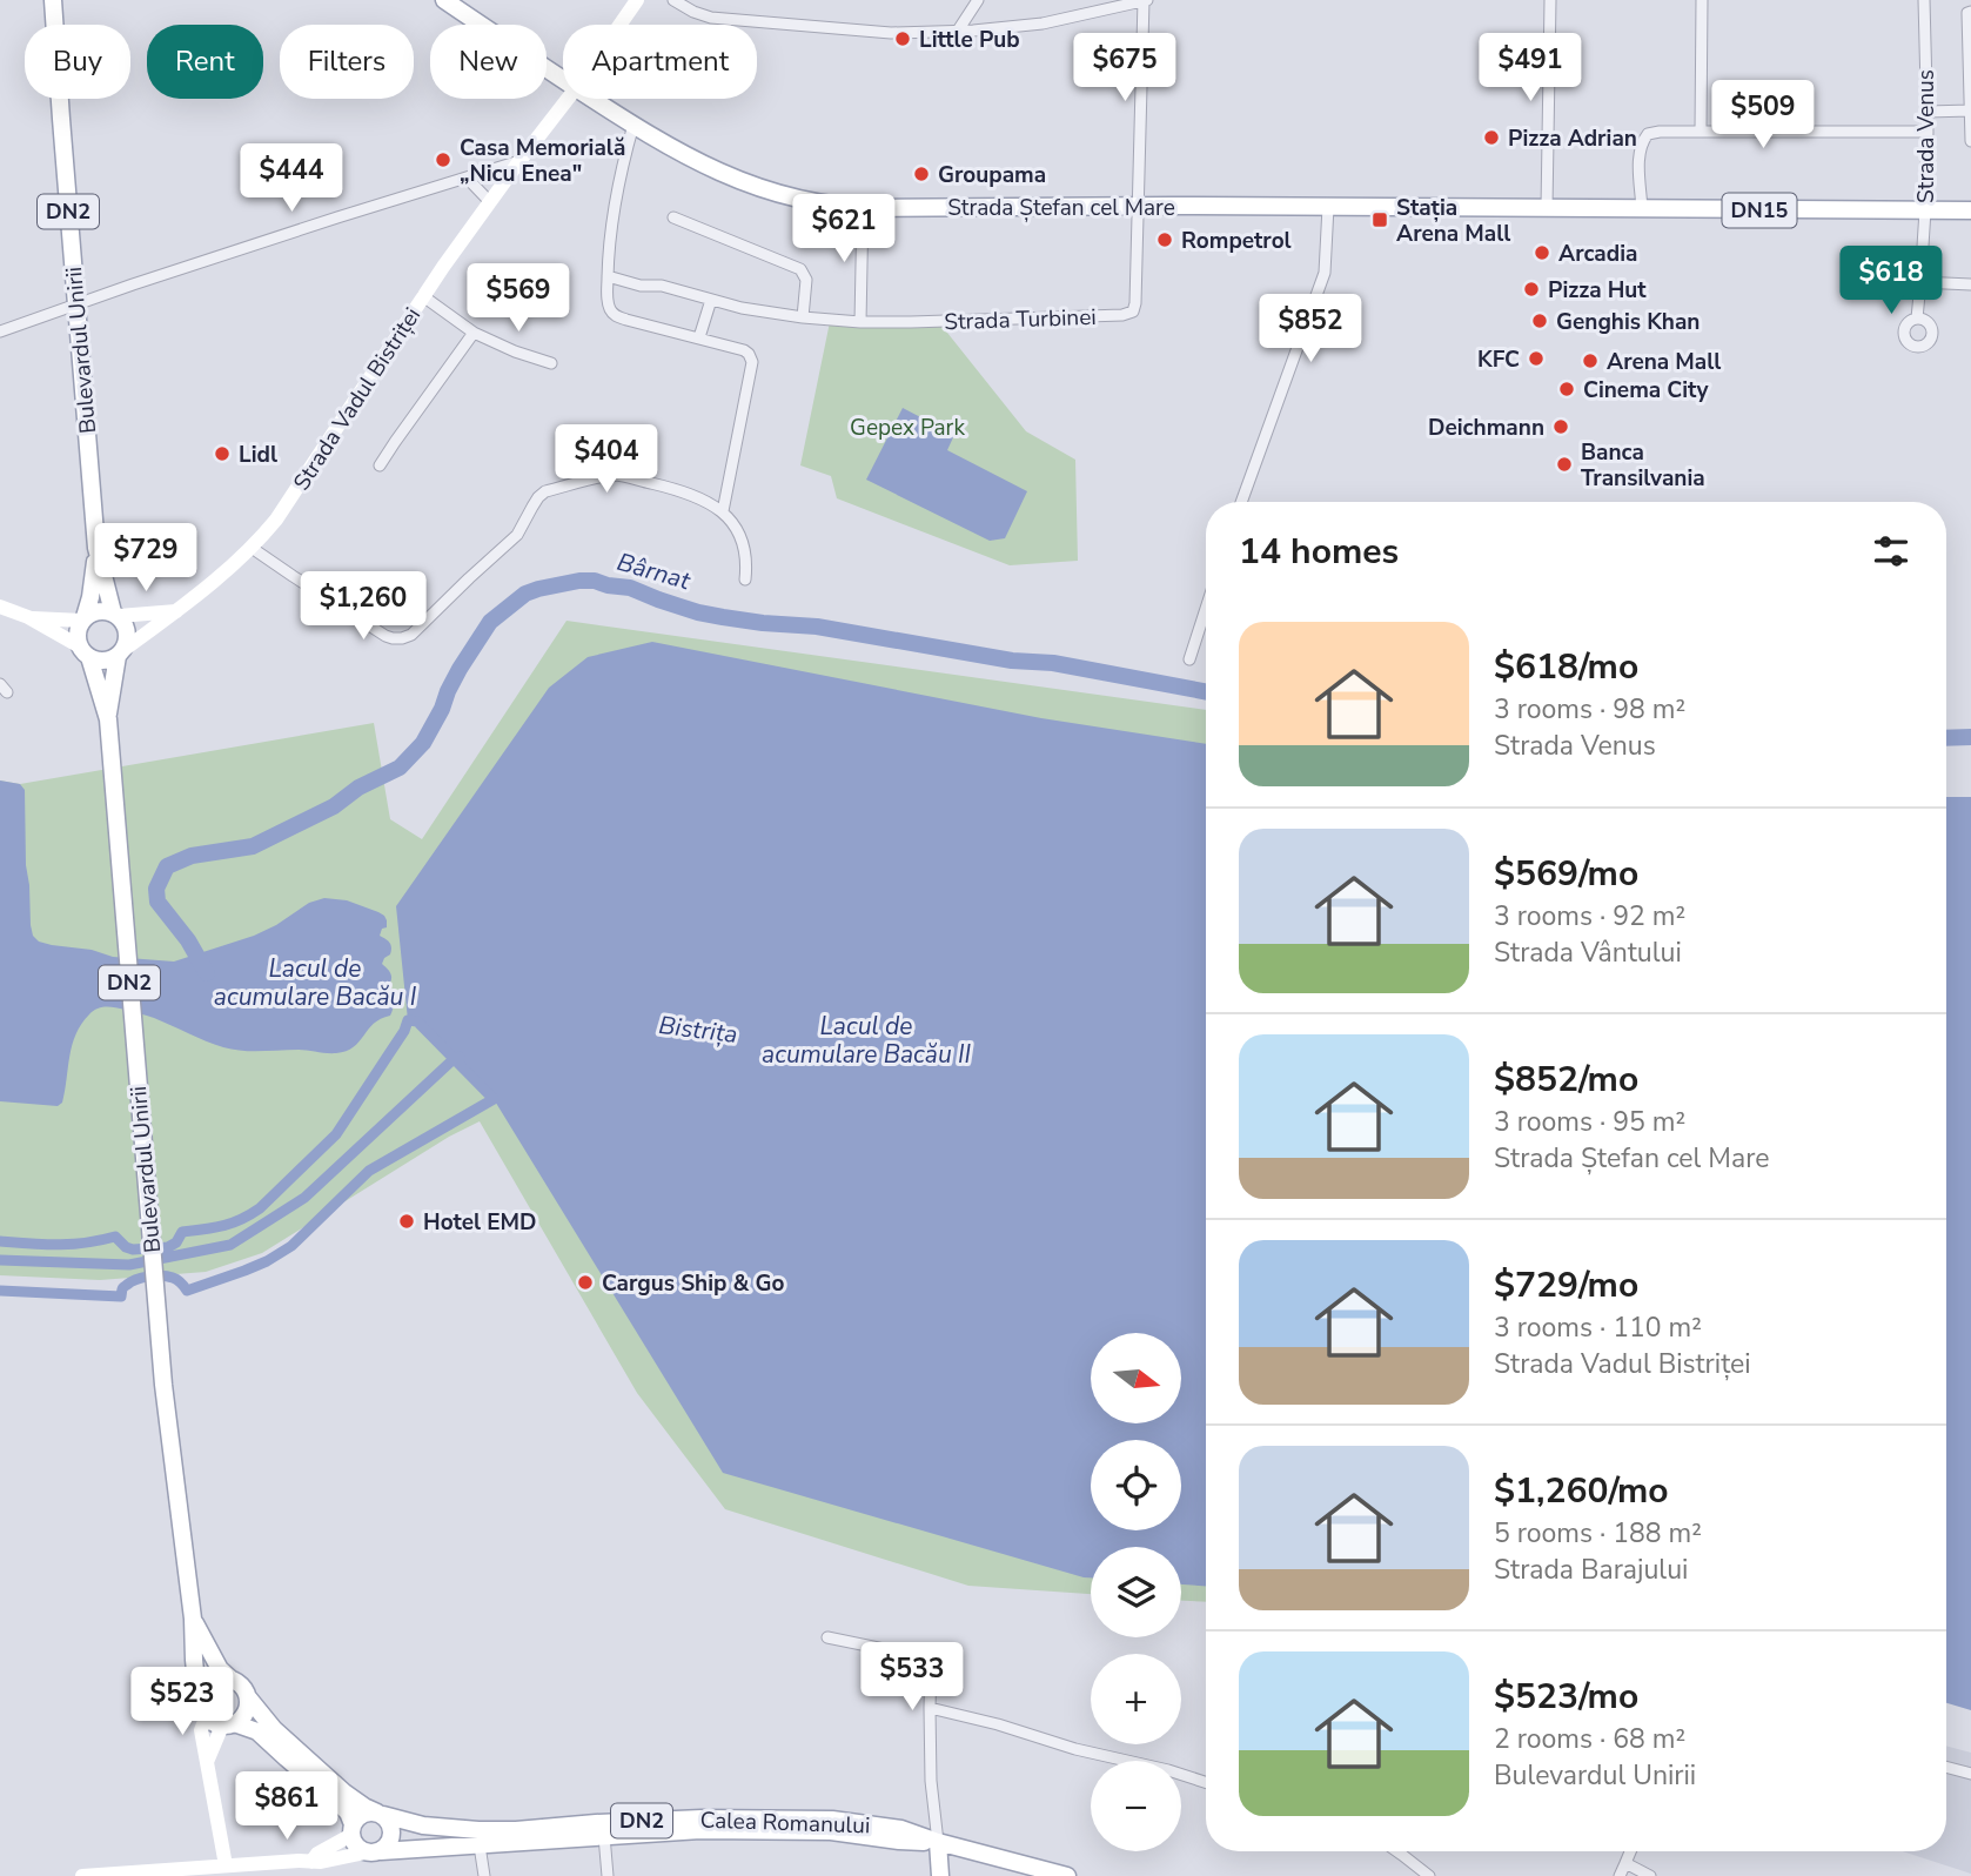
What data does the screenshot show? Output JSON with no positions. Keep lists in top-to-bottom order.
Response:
{
  "streets": {
    "main road": [
      "Strada Ștefan cel Mare",
      "DN15",
      "DN2",
      "Bulevardul Unirii",
      "Strada Vadul Bistriței",
      "Calea Romanului"
    ],
    "street": ["Strada Venus", "Strada Turbinei"]
  },
  "crossings": [
    ["Strada Venus", "Strada Ștefan cel Mare"],
    ["Strada Ștefan cel Mare", "Strada Turbinei"],
    ["DN2", "Bulevardul Unirii"],
    ["DN2", "Strada Vadul Bistriței"],
    ["DN2", "Calea Romanului"],
    ["Bulevardul Unirii", "Strada Vadul Bistriței"],
    ["Bulevardul Unirii", "Calea Romanului"]
  ],
  "water": [
    "Bârnat",
    "Lacul de acumulare Bacău I",
    "Lacul de acumulare Bacău II",
    "Bistrița"
  ],
  "parks": ["Gepex Park"],
  "places": {
    "other": [
      "Little Pub",
      "Pizza Adrian",
      "Casa Memorială „Nicu Enea\"",
      "Groupama",
      "Rompetrol",
      "Arcadia",
      "Pizza Hut",
      "Genghis Khan",
      "KFC",
      "Arena Mall",
      "Cinema City",
      "Deichmann",
      "Lidl",
      "Banca Transilvania",
      "Hotel EMD",
      "Cargus Ship & Go"
    ],
    "transit": ["Stația Arena Mall"]
  },
  "north": "right",
  "page": {
    "chip": [
      "Buy",
      "Rent",
      "Filters",
      "New",
      "Apartment"
    ],
    "price": [
      "$675",
      "$491",
      "$509",
      "$444",
      "$621",
      "$618",
      "$569",
      "$852",
      "$404",
      "$729",
      "$1,260",
      "$533",
      "$523",
      "$861"
    ],
    "heading": "14 homes",
    "list": [
      {
        "name": "$618/mo",
        "note": "3 rooms · 98 m² · Strada Venus"
      },
      {
        "name": "$569/mo",
        "note": "3 rooms · 92 m² · Strada Vântului"
      },
      {
        "name": "$852/mo",
        "note": "3 rooms · 95 m² · Strada Ștefan cel Mare"
      },
      {
        "name": "$729/mo",
        "note": "3 rooms · 110 m² · Strada Vadul Bistriței"
      },
      {
        "name": "$1,260/mo",
        "note": "5 rooms · 188 m² · Strada Barajului"
      },
      {
        "name": "$523/mo",
        "note": "2 rooms · 68 m² · Bulevardul Unirii"
      }
    ],
    "map_buttons": ["+", "−"]
  }
}
